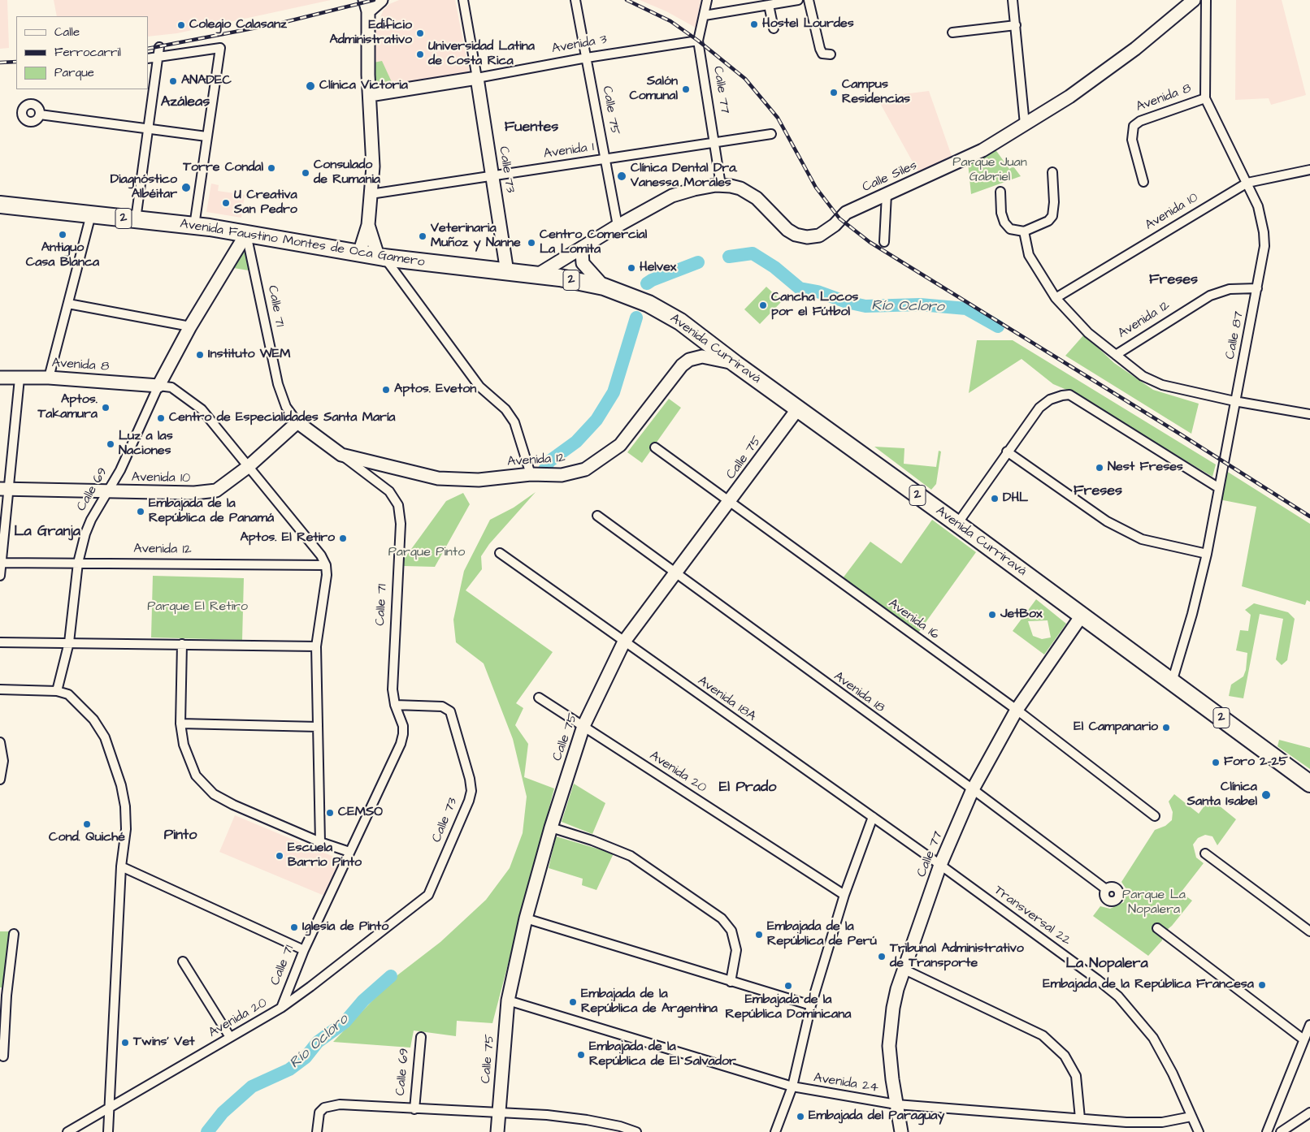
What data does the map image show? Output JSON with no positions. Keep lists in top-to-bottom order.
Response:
{
  "streets": {
    "highway": ["2", "Avenida Faustino Montes de Oca Gamero", "Avenida Curriravá"],
    "street": [
      "Avenida 3",
      "Calle 77",
      "Avenida 8",
      "Calle 75",
      "Avenida 1",
      "Calle 73",
      "Calle Siles",
      "Avenida 10",
      "Calle 71",
      "Avenida 12",
      "Calle 87",
      "Calle 69",
      "Avenida 16",
      "Avenida 18",
      "Avenida 18A",
      "Avenida 20",
      "Transversal 22",
      "Avenida 24"
    ]
  },
  "crossings": [
    ["Avenida 3", "Calle 77"],
    ["Avenida 3", "Calle 75"],
    ["Avenida 3", "Calle 73"],
    ["Calle 77", "Avenida 1"],
    ["Calle 77", "Calle Siles"],
    ["Calle 77", "Avenida Curriravá"],
    ["Calle 77", "Avenida 16"],
    ["Calle 77", "Avenida 18"],
    ["Calle 77", "Avenida 18A"],
    ["Calle 77", "Transversal 22"],
    ["Calle 77", "Avenida 24"],
    ["Avenida 8", "Calle 87"],
    ["Avenida 8", "Calle 69"],
    ["Calle 75", "Avenida 1"],
    ["Calle 75", "Calle Siles"],
    ["Calle 75", "Avenida Curriravá"],
    ["Calle 75", "Avenida 16"],
    ["Calle 75", "Avenida 18"],
    ["Calle 75", "Avenida 18A"],
    ["Calle 75", "Avenida 20"],
    ["Calle 75", "Avenida 24"],
    ["Avenida 1", "Calle 73"],
    ["Calle 73", "Avenida Faustino Montes de Oca Gamero"],
    ["Calle 73", "Calle 71"],
    ["Calle 73", "Avenida 20"],
    ["Calle Siles", "Avenida Faustino Montes de Oca Gamero"],
    ["Avenida 10", "Calle 71"],
    ["Avenida 10", "Calle 87"],
    ["Avenida 10", "Calle 69"],
    ["Avenida Faustino Montes de Oca Gamero", "Calle 71"],
    ["Avenida Faustino Montes de Oca Gamero", "Avenida Curriravá"],
    ["Avenida Faustino Montes de Oca Gamero", "Calle 69"],
    ["Calle 71", "Avenida 12"],
    ["Calle 71", "Calle 69"],
    ["Calle 71", "Avenida 20"],
    ["Avenida 12", "Calle 87"],
    ["Avenida 12", "Avenida Curriravá"],
    ["Avenida 12", "Calle 69"],
    ["Calle 87", "Avenida Curriravá"],
    ["Avenida 18A", "Transversal 22"],
    ["Transversal 22", "Avenida 24"]
  ],
  "districts": [
    "Azáleas",
    "Fuentes",
    "Freses",
    "Freses",
    "La Granja",
    "El Prado",
    "Pinto",
    "La Nopalera"
  ],
  "water": ["Río Ocloro"],
  "parks": [
    "Parque Juan Gabriel",
    "Parque Pinto",
    "Parque El Retiro",
    "Parque La Nopalera"
  ],
  "places": [
    "Hostel Lourdes",
    "Colegio Calasanz",
    "Edificio Administrativo",
    "Universidad Latina de Costa Rica",
    "ANADEC",
    "Clínica Victoria",
    "Salón Comunal",
    "Campus Residencias",
    "Torre Condal",
    "Consulado de Rumania",
    "Clínica Dental Dra. Vanessa Morales",
    "Diagnóstico Albéitar",
    "U Creativa San Pedro",
    "Antiguo Casa Blanca",
    "Veterinaria Muñoz y Nanne",
    "Centro Comercial La Lomita",
    "Helvex",
    "Cancha Locos por el Fútbol",
    "Instituto WEM",
    "Aptos. Eveton",
    "Aptos. Takamura",
    "Centro de Especialidades Santa María",
    "Luz a las Naciones",
    "Nest Freses",
    "DHL",
    "Embajada de la República de Panamá",
    "Aptos. El Retiro",
    "JetBox",
    "El Campanario",
    "Foro 2-25",
    "Clínica Santa Isabel",
    "CEMSO",
    "Cond. Quiché",
    "Escuela Barrio Pinto",
    "Iglesia de Pinto",
    "Embajada de la República de Perú",
    "Tribunal Administrativo de Transporte",
    "Embajada de la República Francesa",
    "Embajada de la República Dominicana",
    "Embajada de la República de Argentina",
    "Twins' Vet",
    "Embajada de la República de El Salvador",
    "Embajada del Paraguay"
  ],
  "legend": ["Calle", "Ferrocarril", "Parque"]
}
